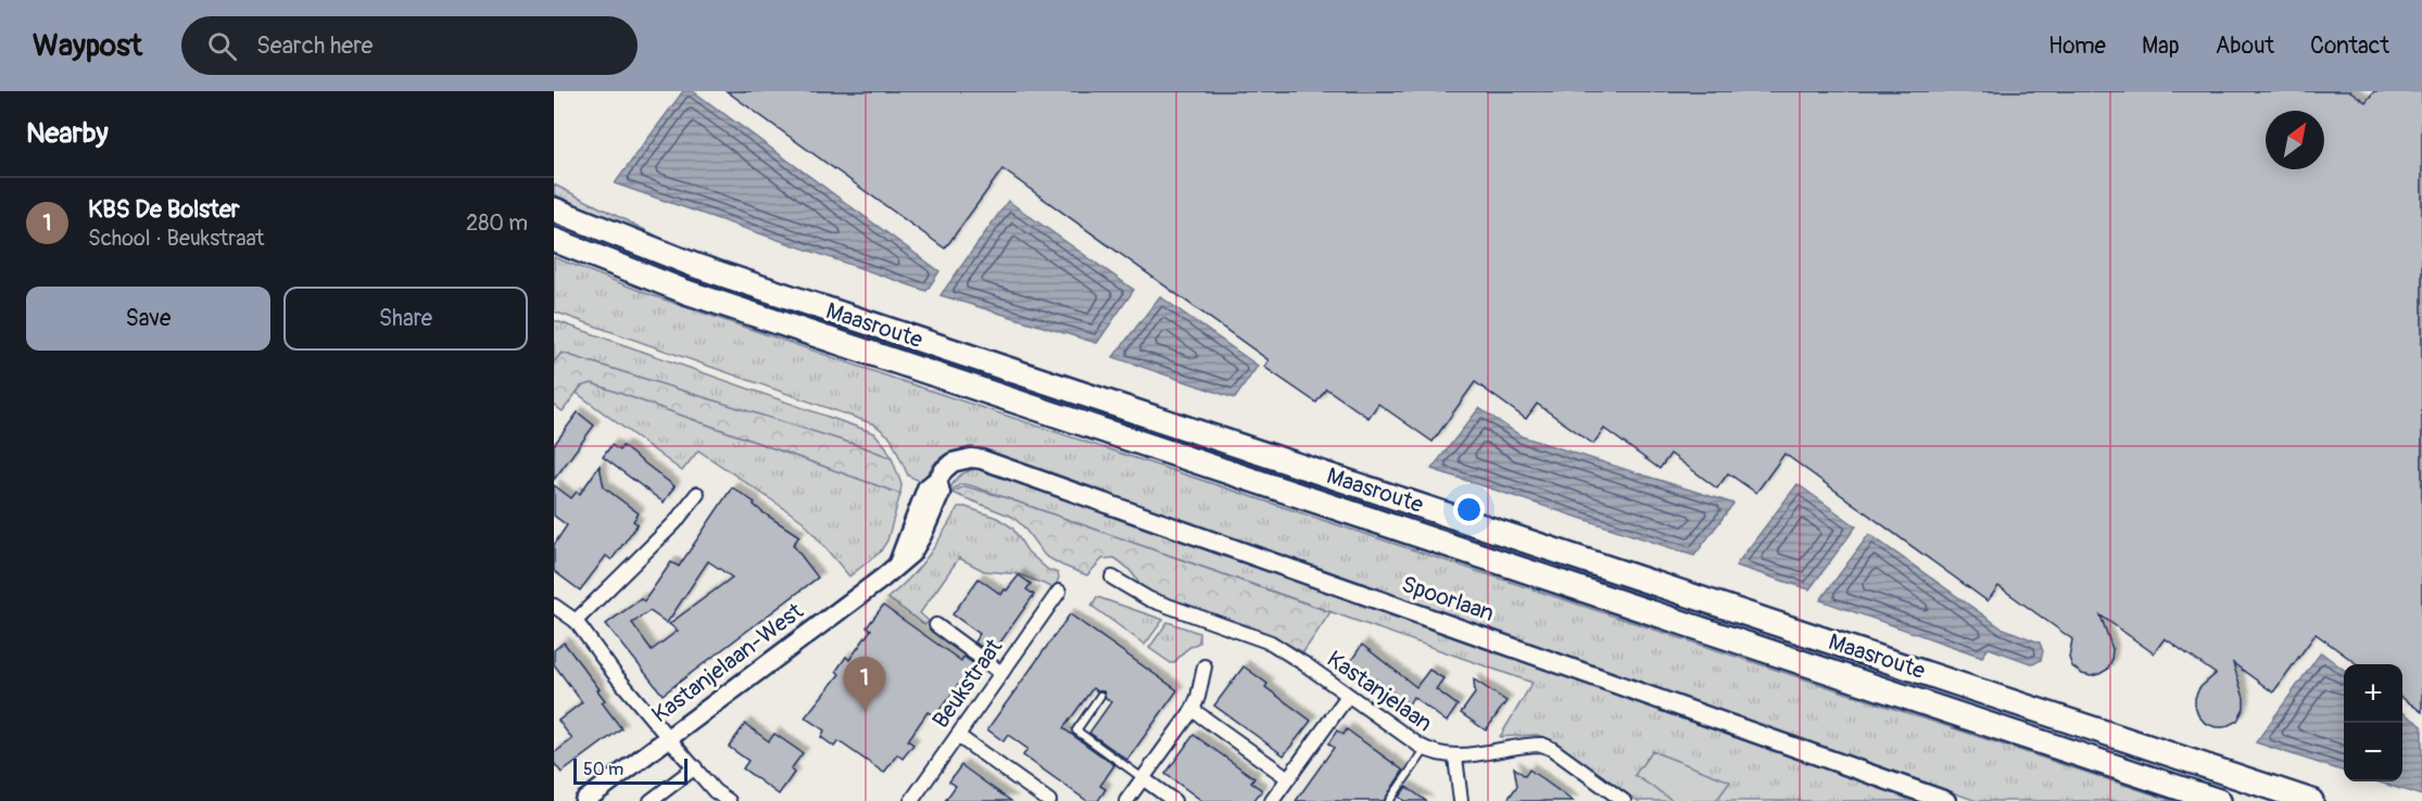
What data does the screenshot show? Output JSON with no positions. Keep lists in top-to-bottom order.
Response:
{
  "streets": {
    "highway": ["Maasroute"],
    "main road": ["Spoorlaan", "Kastanjelaan-West"],
    "street": ["Beukstraat", "Kastanjelaan"]
  },
  "crossings": [
    ["Spoorlaan", "Kastanjelaan-West"]
  ],
  "scale_bar": "50 m",
  "north": "top right",
  "page": {
    "header": "Waypost",
    "search": "Search here",
    "nav": [
      "Home",
      "Map",
      "About",
      "Contact"
    ],
    "heading": "Nearby",
    "list": [
      {
        "mark": "1",
        "name": "KBS De Bolster",
        "note": "School · Beukstraat",
        "value": "280 m"
      }
    ],
    "buttons": ["Save", "Share"],
    "pins": "1",
    "map_buttons": ["+", "−"],
    "scale": "50 m"
  }
}
